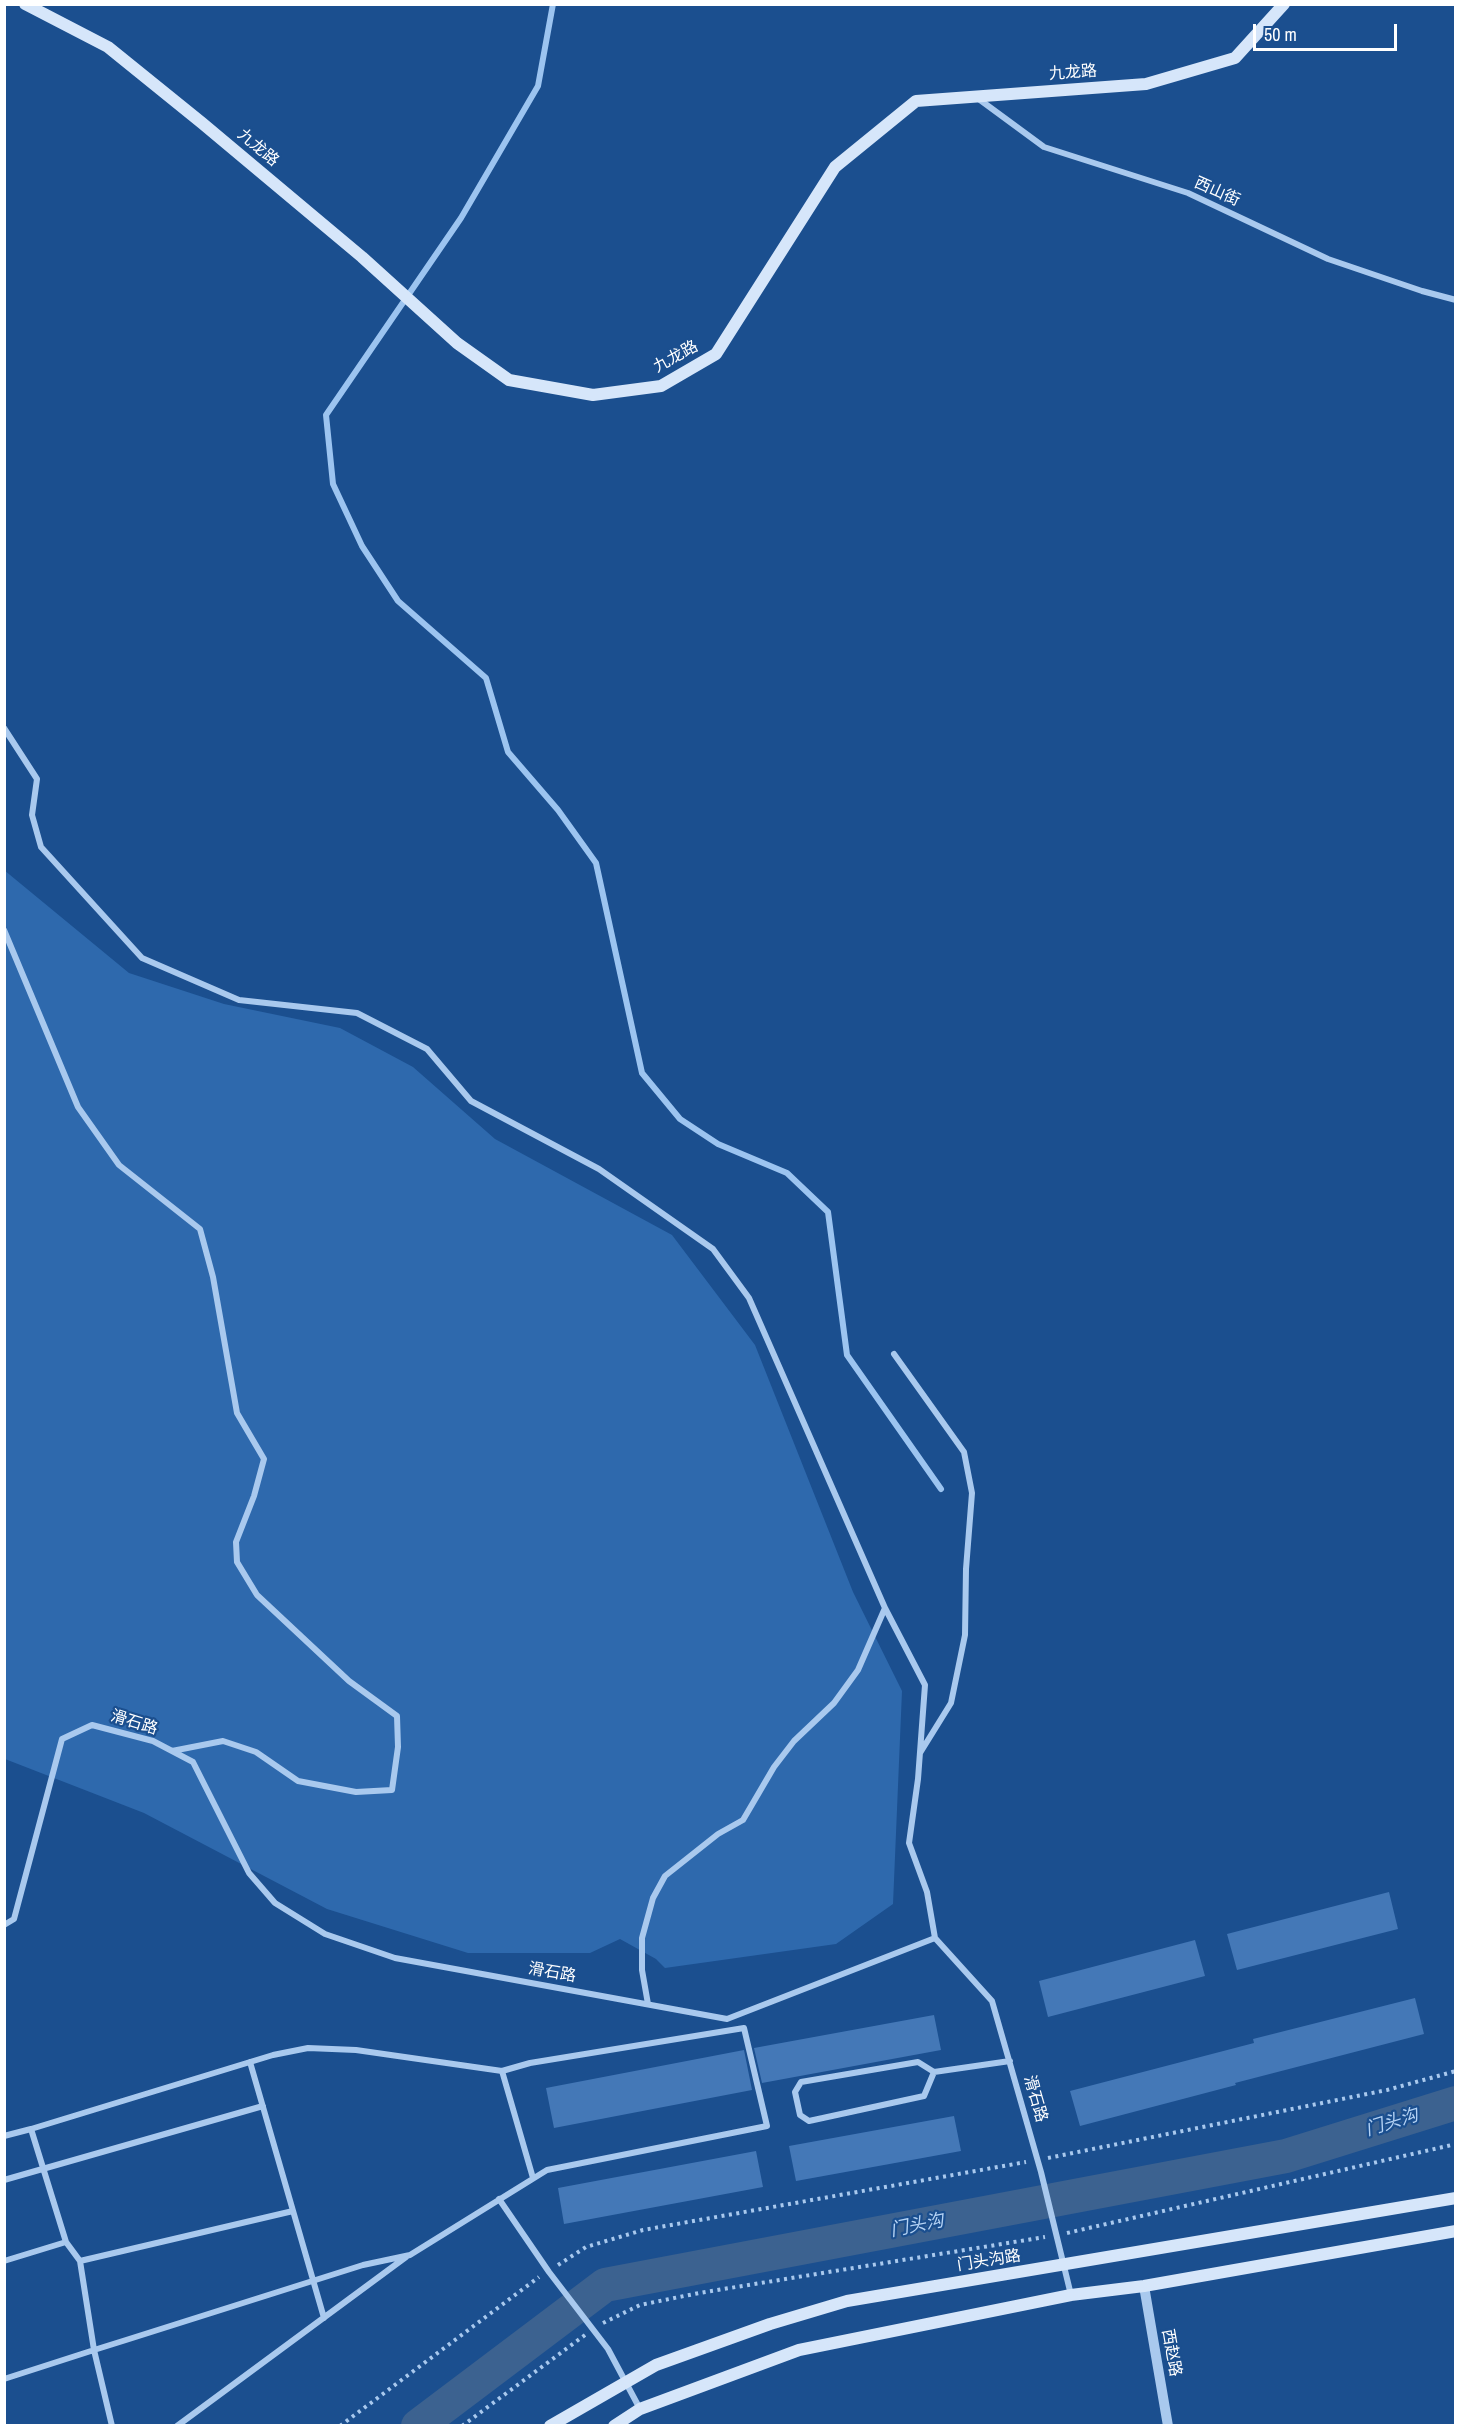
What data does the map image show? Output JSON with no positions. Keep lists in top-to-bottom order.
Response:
{
  "streets": {
    "main road": ["九龙路", "门头沟路"],
    "street": ["西山街", "滑石路", "西赵路"]
  },
  "crossings": [
    ["九龙路", "西山街"],
    ["滑石路", "门头沟路"]
  ],
  "water": ["门头沟"],
  "scale_bar": "50 m"
}
